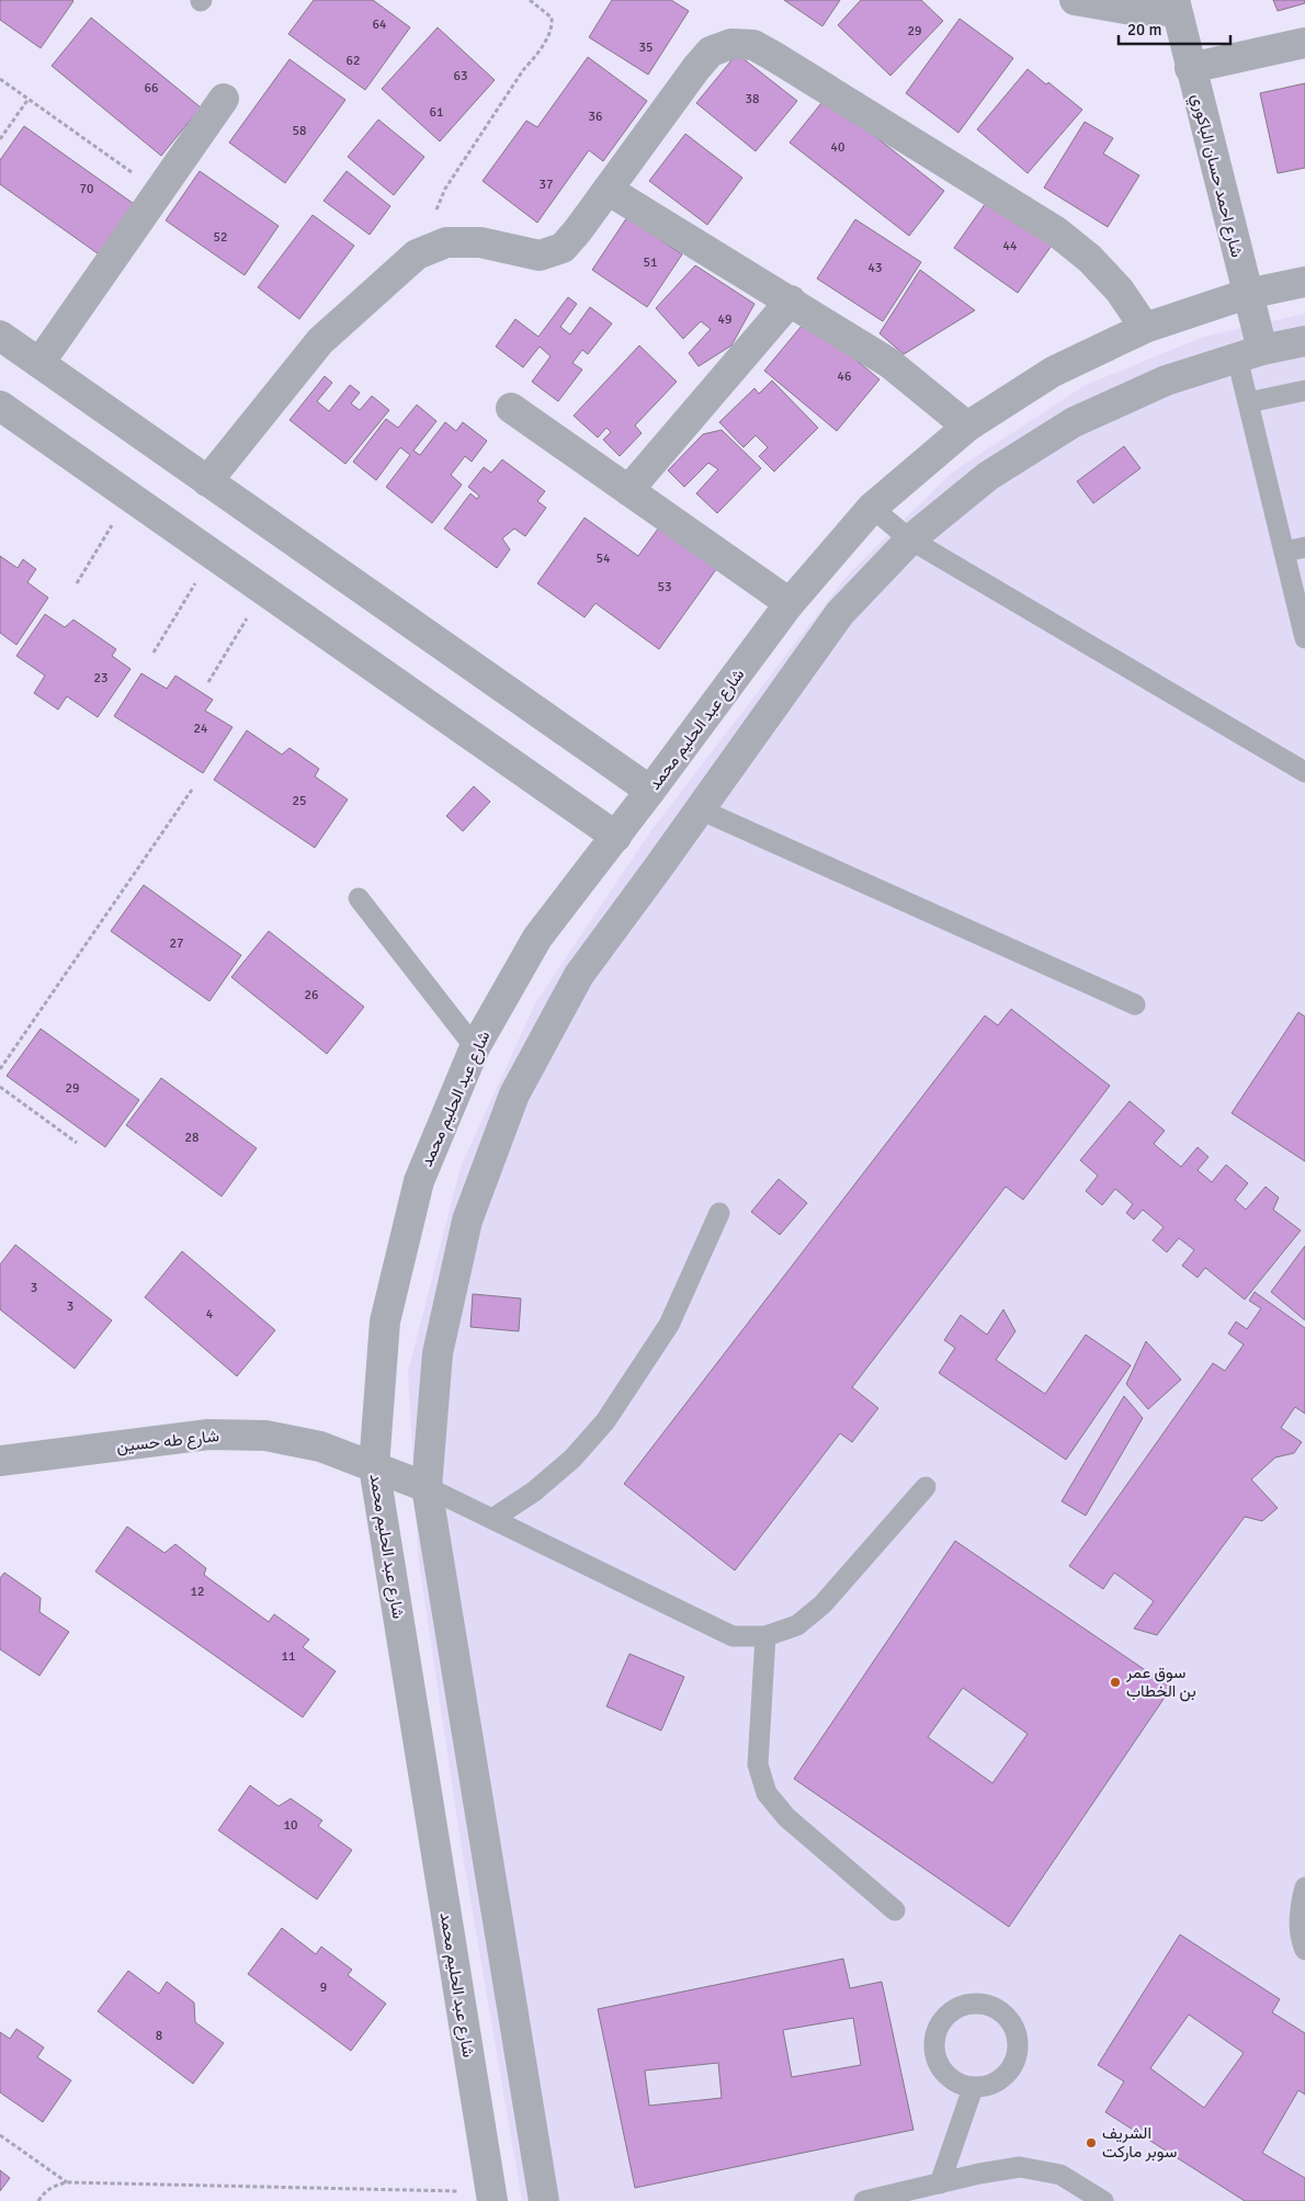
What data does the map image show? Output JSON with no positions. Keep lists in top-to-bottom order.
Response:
{
  "streets": {
    "street": ["شارع احمد حسان الباكوري", "شارع عبد الحليم محمد", "شارع طه حسين"]
  },
  "crossings": [
    ["شارع احمد حسان الباكوري", "شارع عبد الحليم محمد"],
    ["شارع عبد الحليم محمد", "شارع طه حسين"]
  ],
  "places": ["سوق عمر بن الخطاب", "الشريف سوبر ماركت"],
  "house_numbers": [
    "64",
    "29",
    "35",
    "62",
    "63",
    "66",
    "38",
    "61",
    "36",
    "58",
    "40",
    "37",
    "70",
    "52",
    "44",
    "51",
    "43",
    "49",
    "46",
    "54",
    "53",
    "23",
    "24",
    "25",
    "27",
    "26",
    "29",
    "28",
    "3",
    "3",
    "4",
    "12",
    "11",
    "10",
    "9",
    "8"
  ],
  "scale_bar": "20 m"
}
